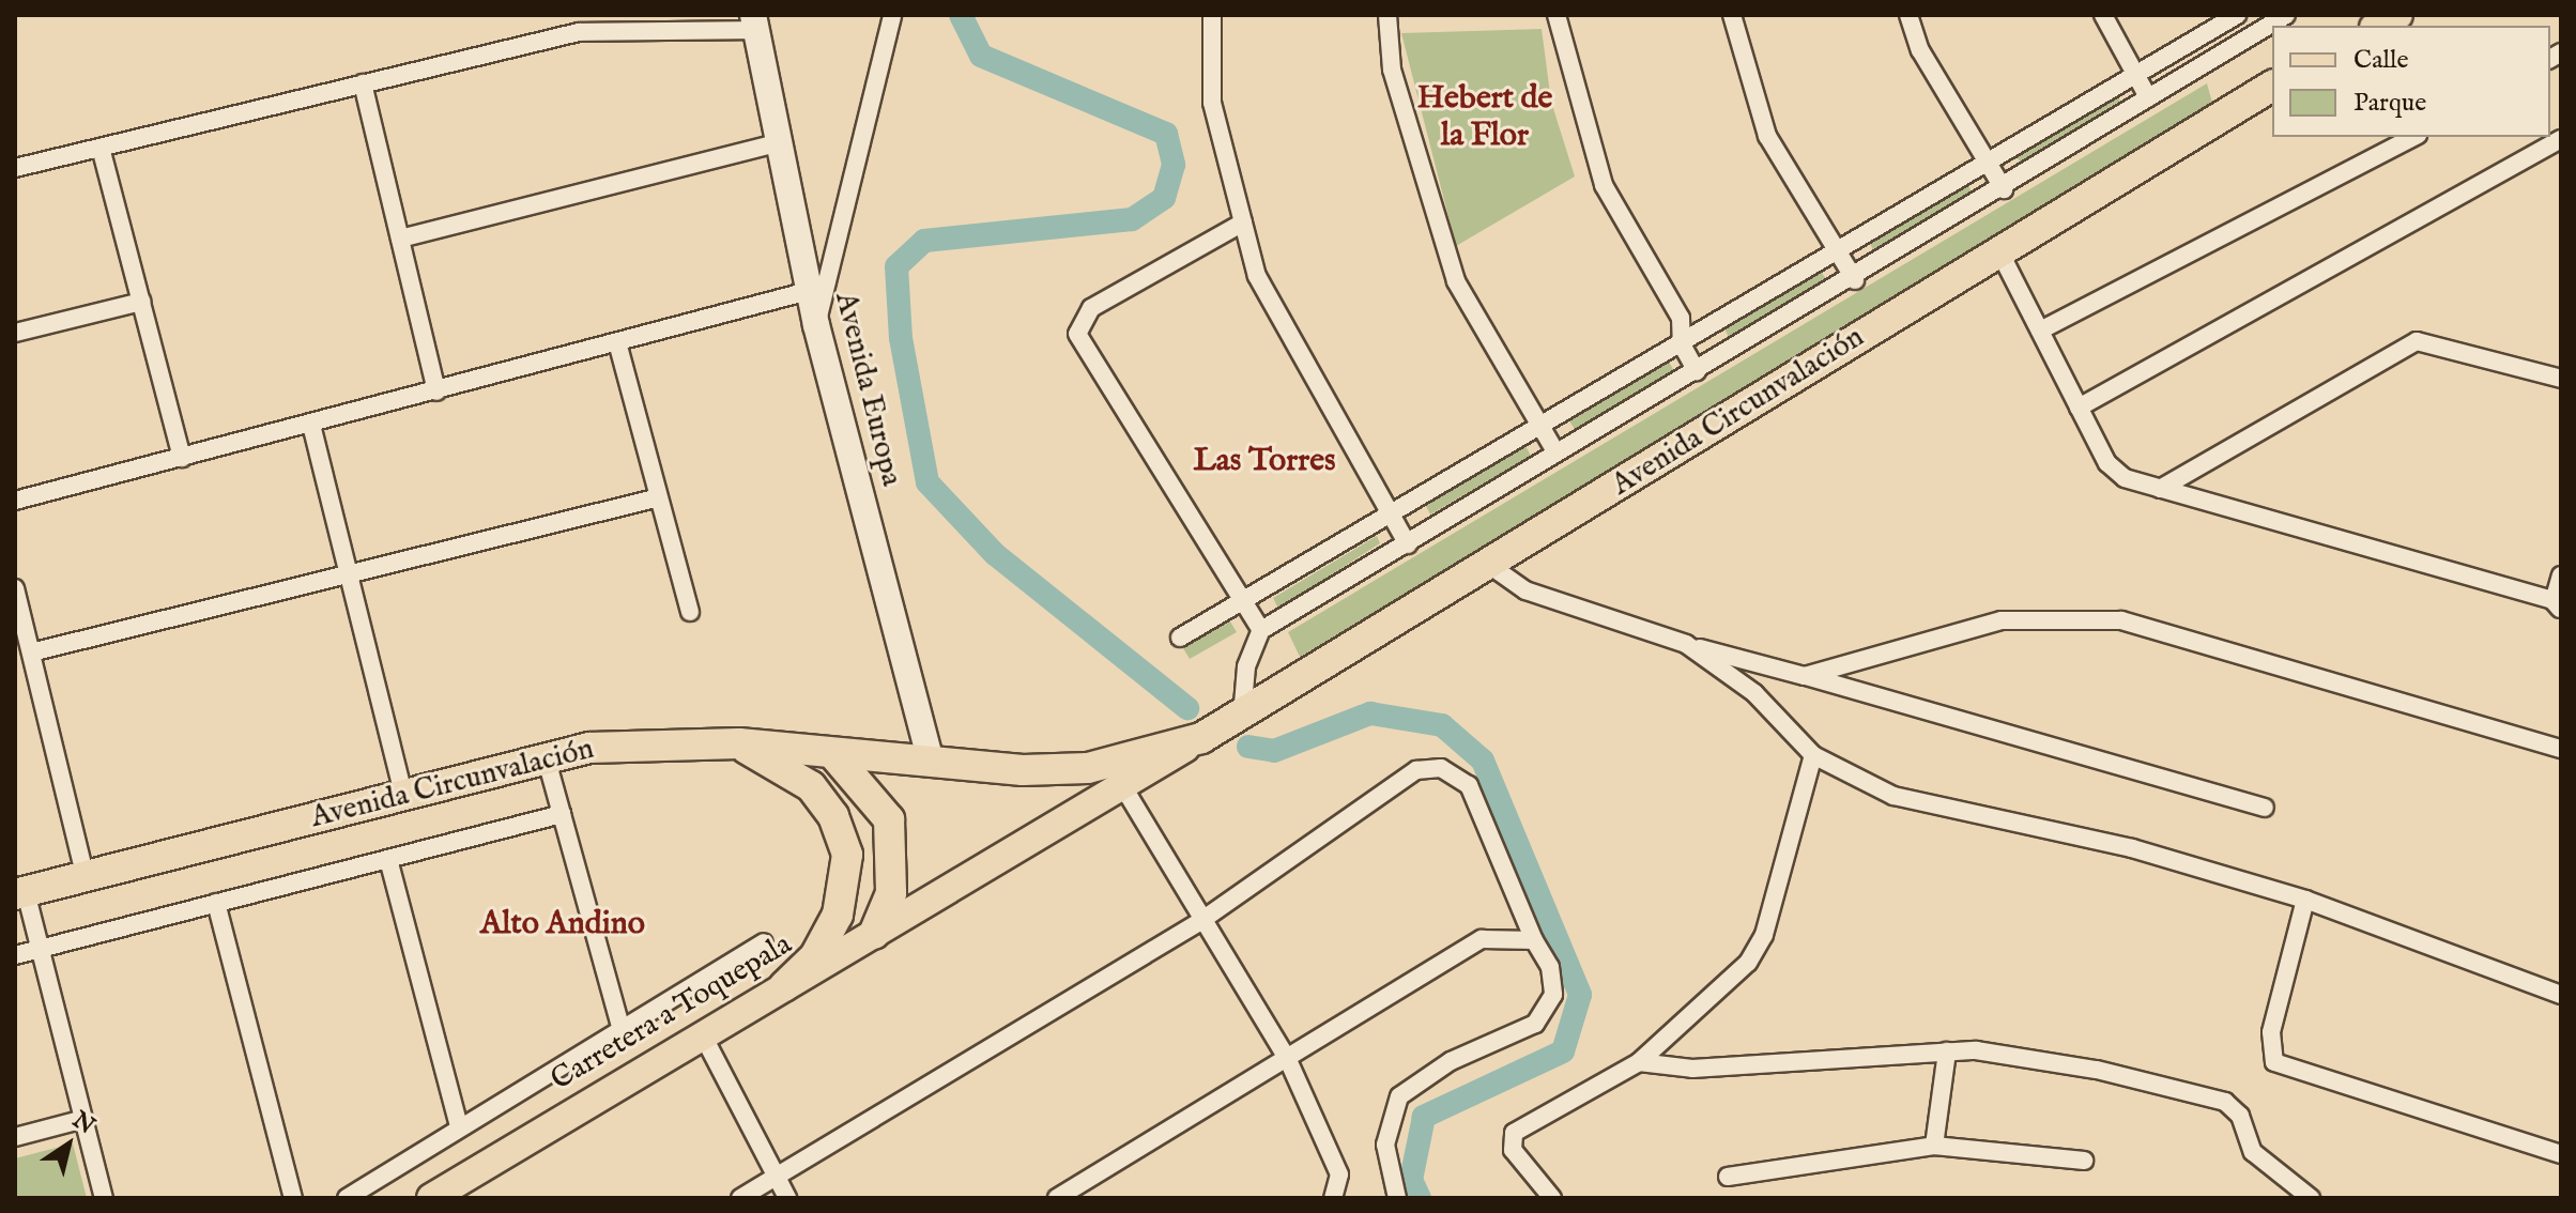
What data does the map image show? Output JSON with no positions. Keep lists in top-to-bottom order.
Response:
{
  "streets": {
    "highway": ["Avenida Circunvalación"],
    "main road": ["Avenida Europa", "Carretera a Toquepala"]
  },
  "crossings": [
    ["Avenida Europa", "Avenida Circunvalación"],
    ["Avenida Circunvalación", "Carretera a Toquepala"]
  ],
  "districts": ["Hebert de la Flor", "Las Torres", "Alto Andino"],
  "legend": ["Calle", "Parque"],
  "north": "top right"
}
